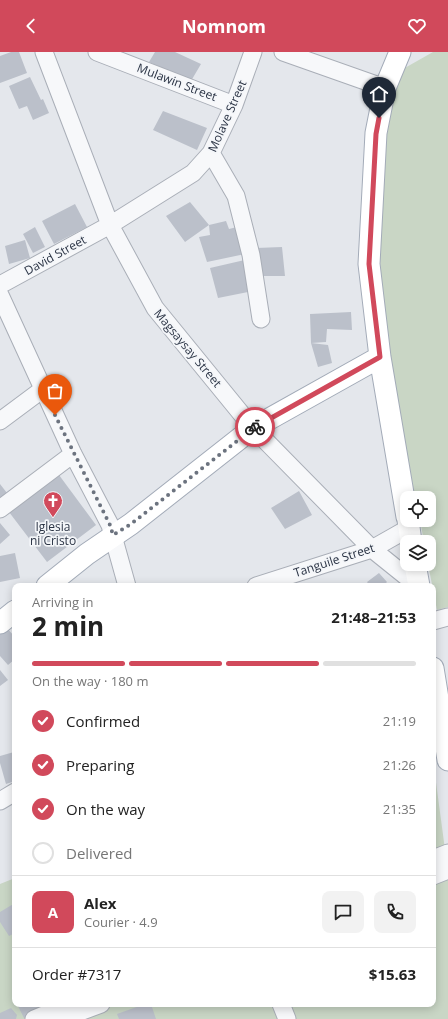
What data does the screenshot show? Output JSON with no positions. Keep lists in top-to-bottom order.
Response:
{
  "streets": {
    "street": [
      "Mulawin Street",
      "Molave Street",
      "David Street",
      "Magsaysay Street",
      "Tanguile Street"
    ]
  },
  "crossings": [
    ["Mulawin Street", "Molave Street"],
    ["Molave Street", "David Street"],
    ["Molave Street", "Magsaysay Street"],
    ["David Street", "Magsaysay Street"],
    ["Magsaysay Street", "Tanguile Street"]
  ],
  "places": {
    "church": ["Iglesia ni Cristo"]
  },
  "page": {
    "header": "Nomnom",
    "heading": ["2 min", "Arriving in", "21:48–21:53"],
    "panel": [
      "Alex",
      "Courier · 4.9",
      "Order #7317",
      "$15.63"
    ],
    "bar": "On the way · 180 m",
    "list": [
      ["Confirmed", "21:19"],
      ["Preparing", "21:26"],
      ["On the way", "21:35"],
      "Delivered"
    ],
    "round": "A"
  }
}
